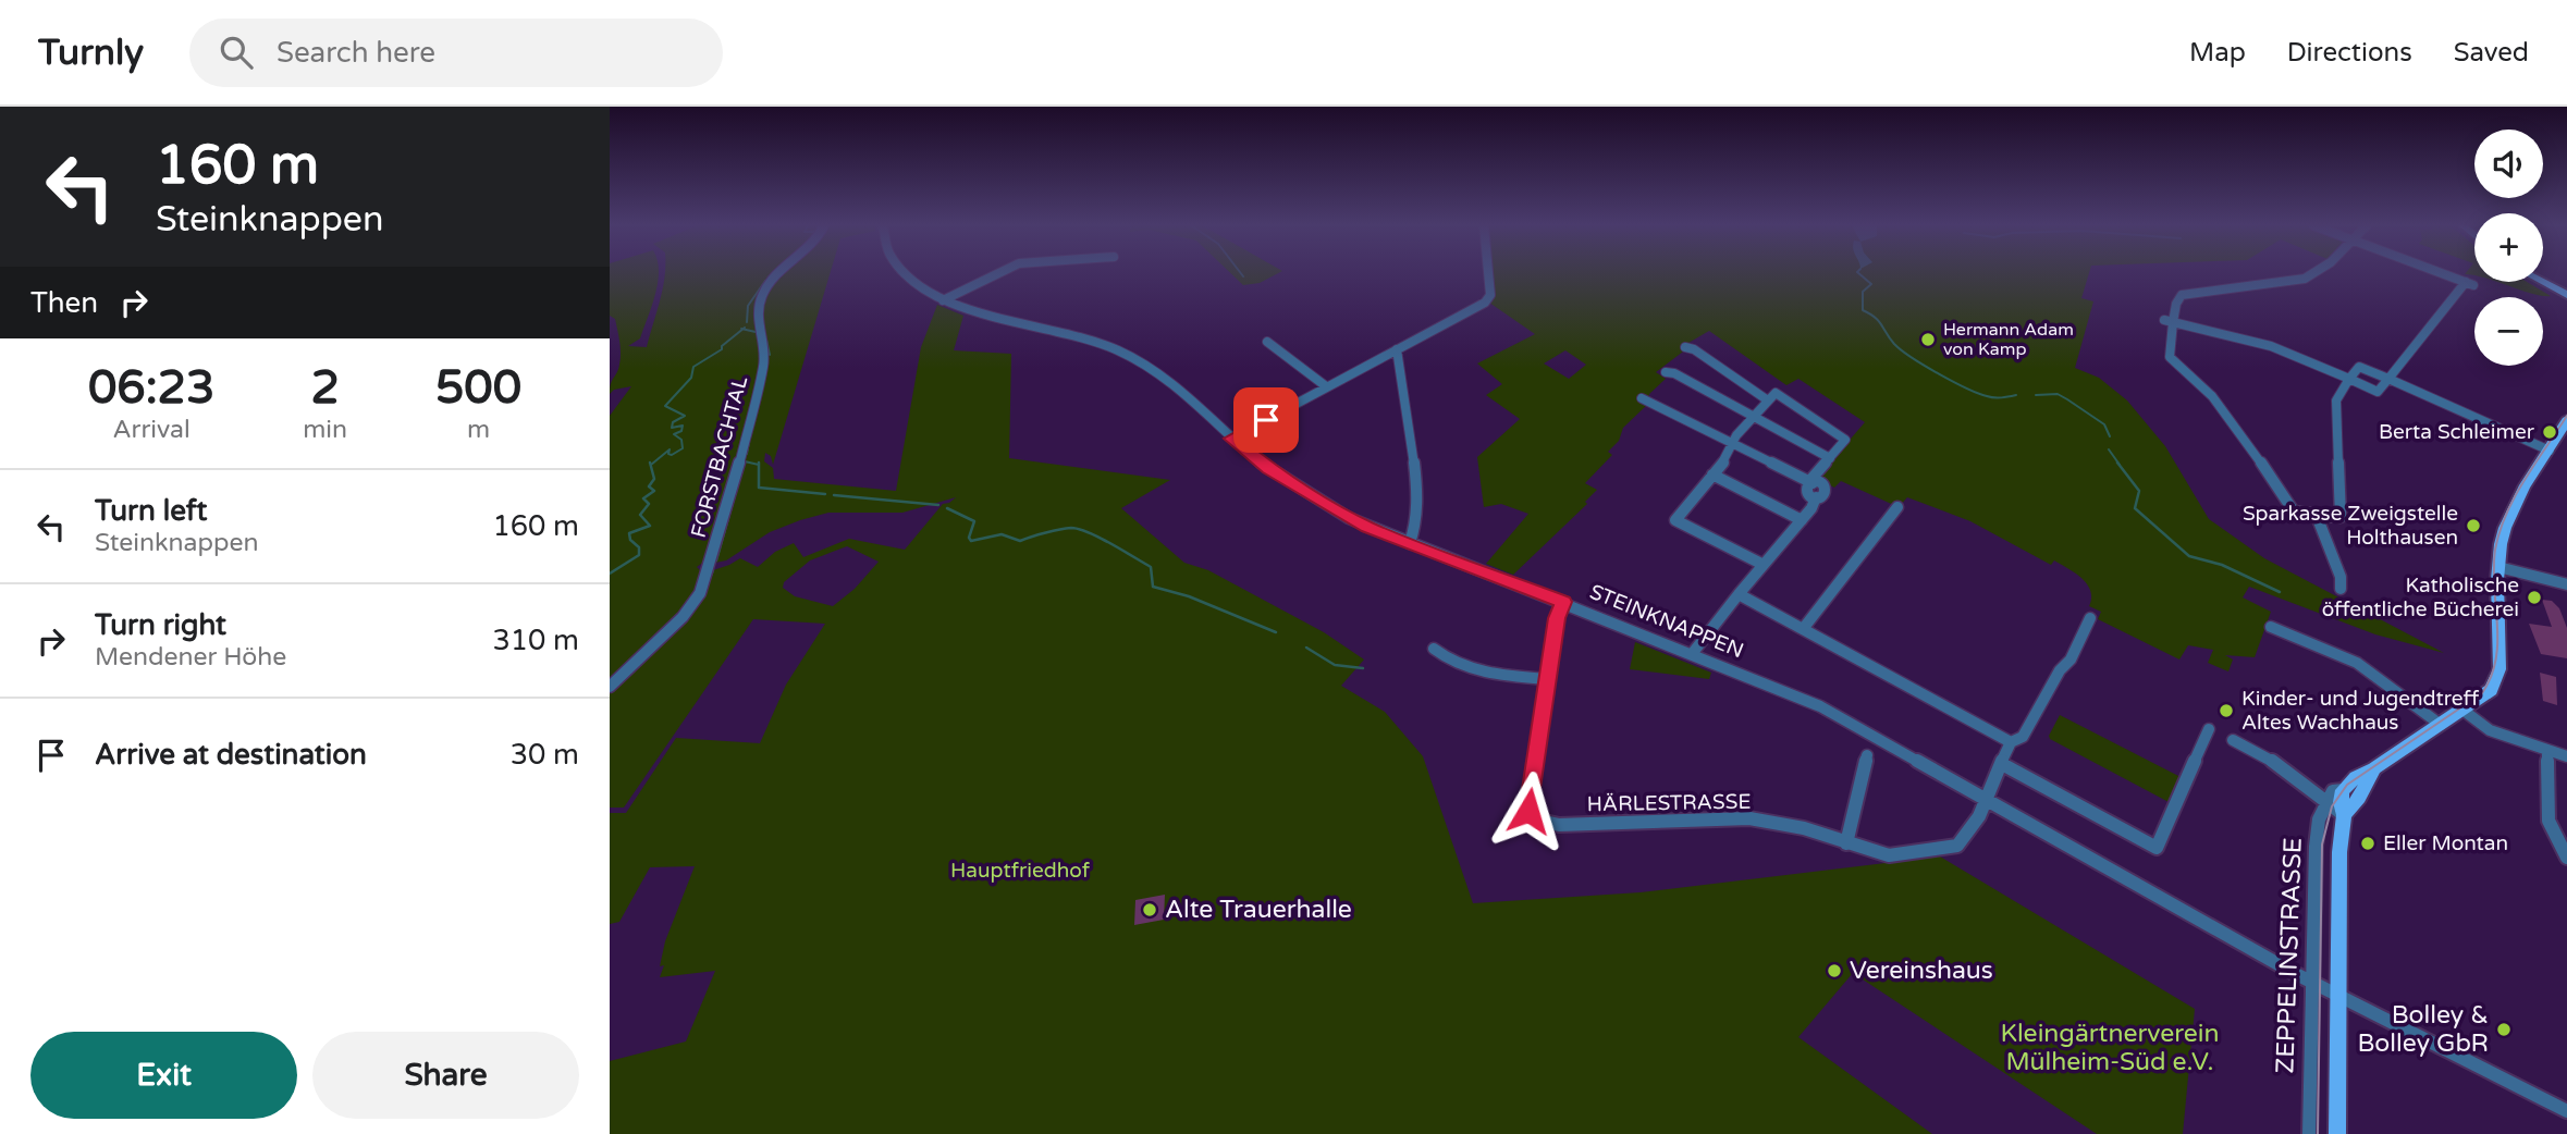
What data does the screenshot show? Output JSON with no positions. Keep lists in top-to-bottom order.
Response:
{
  "streets": {
    "main road": ["ZEPPELINSTRASSE"],
    "street": ["FORSTBACHTAL", "STEINKNAPPEN", "HÄRLESTRASSE"]
  },
  "crossings": [
    ["STEINKNAPPEN", "HÄRLESTRASSE"],
    ["STEINKNAPPEN", "ZEPPELINSTRASSE"]
  ],
  "parks": ["Hauptfriedhof", "Kleingärtnerverein Mülheim-Süd e.V."],
  "places": [
    "Hermann Adam von Kamp",
    "Berta Schleimer",
    "Sparkasse Zweigstelle Holthausen",
    "Katholische öffentliche Bücherei",
    "Kinder- und Jugendtreff Altes Wachhaus",
    "Eller Montan",
    "Alte Trauerhalle",
    "Vereinshaus",
    "Bolley & Bolley GbR"
  ],
  "page": {
    "header": "Turnly",
    "search": "Search here",
    "nav": ["Map", "Directions", "Saved"],
    "turn": ["160 m", "Steinknappen"],
    "map_buttons": ["+", "−"],
    "then": "Then",
    "eta": [
      "06:23",
      "Arrival",
      "2",
      "min",
      "500",
      "m"
    ],
    "list": [
      {
        "name": "Turn left",
        "note": "Steinknappen",
        "value": "160 m"
      },
      {
        "name": "Turn right",
        "note": "Mendener Höhe",
        "value": "310 m"
      },
      {
        "name": "Arrive at destination",
        "value": "30 m"
      }
    ],
    "buttons": ["Exit", "Share"]
  }
}
